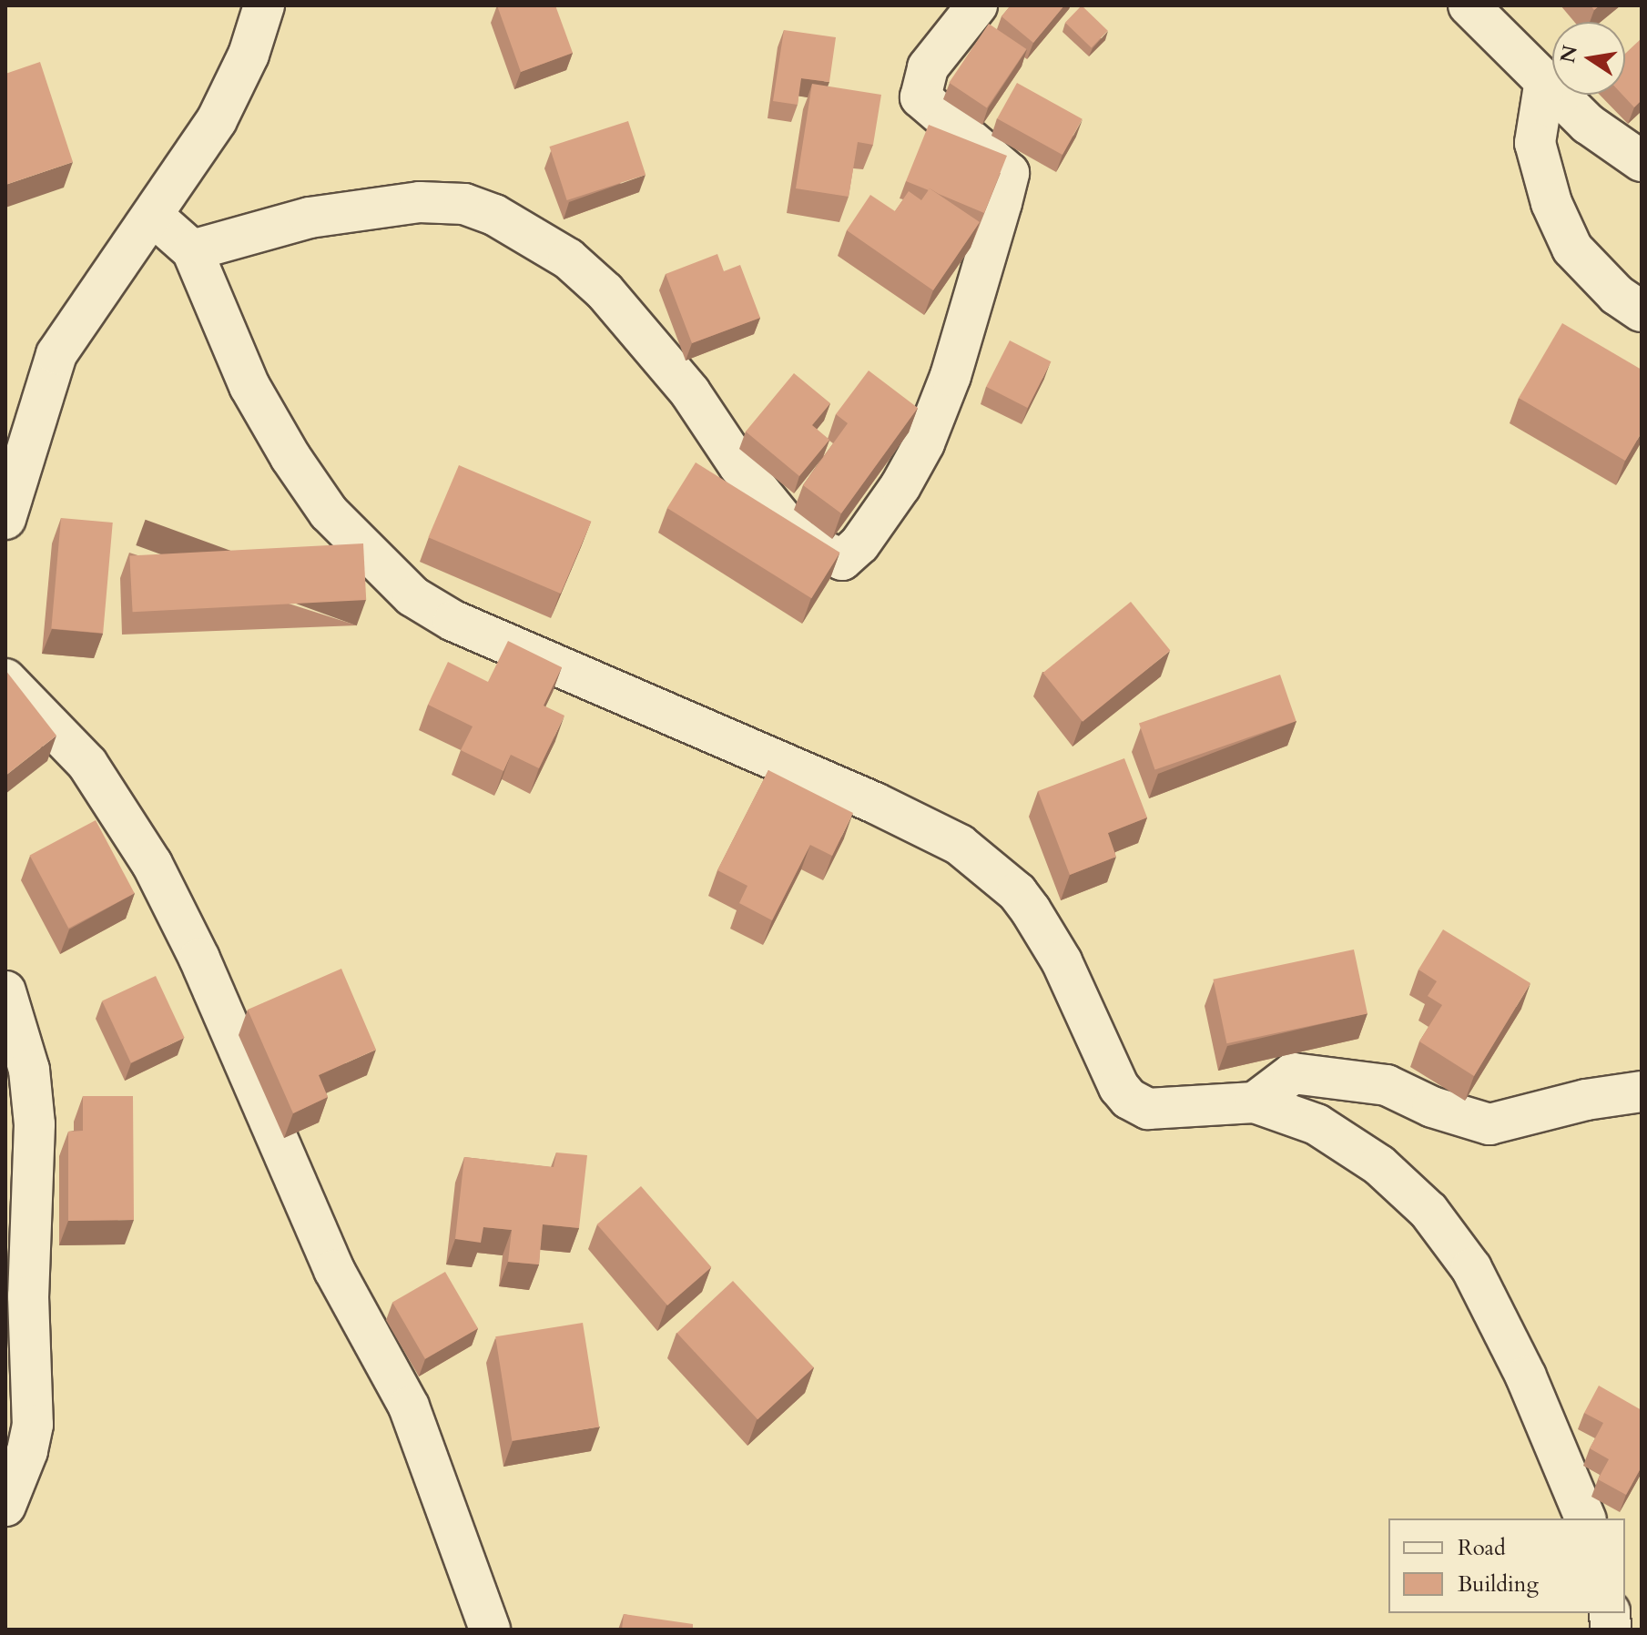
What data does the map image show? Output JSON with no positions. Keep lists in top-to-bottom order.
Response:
{
  "legend": ["Road", "Building"],
  "north": "left"
}
